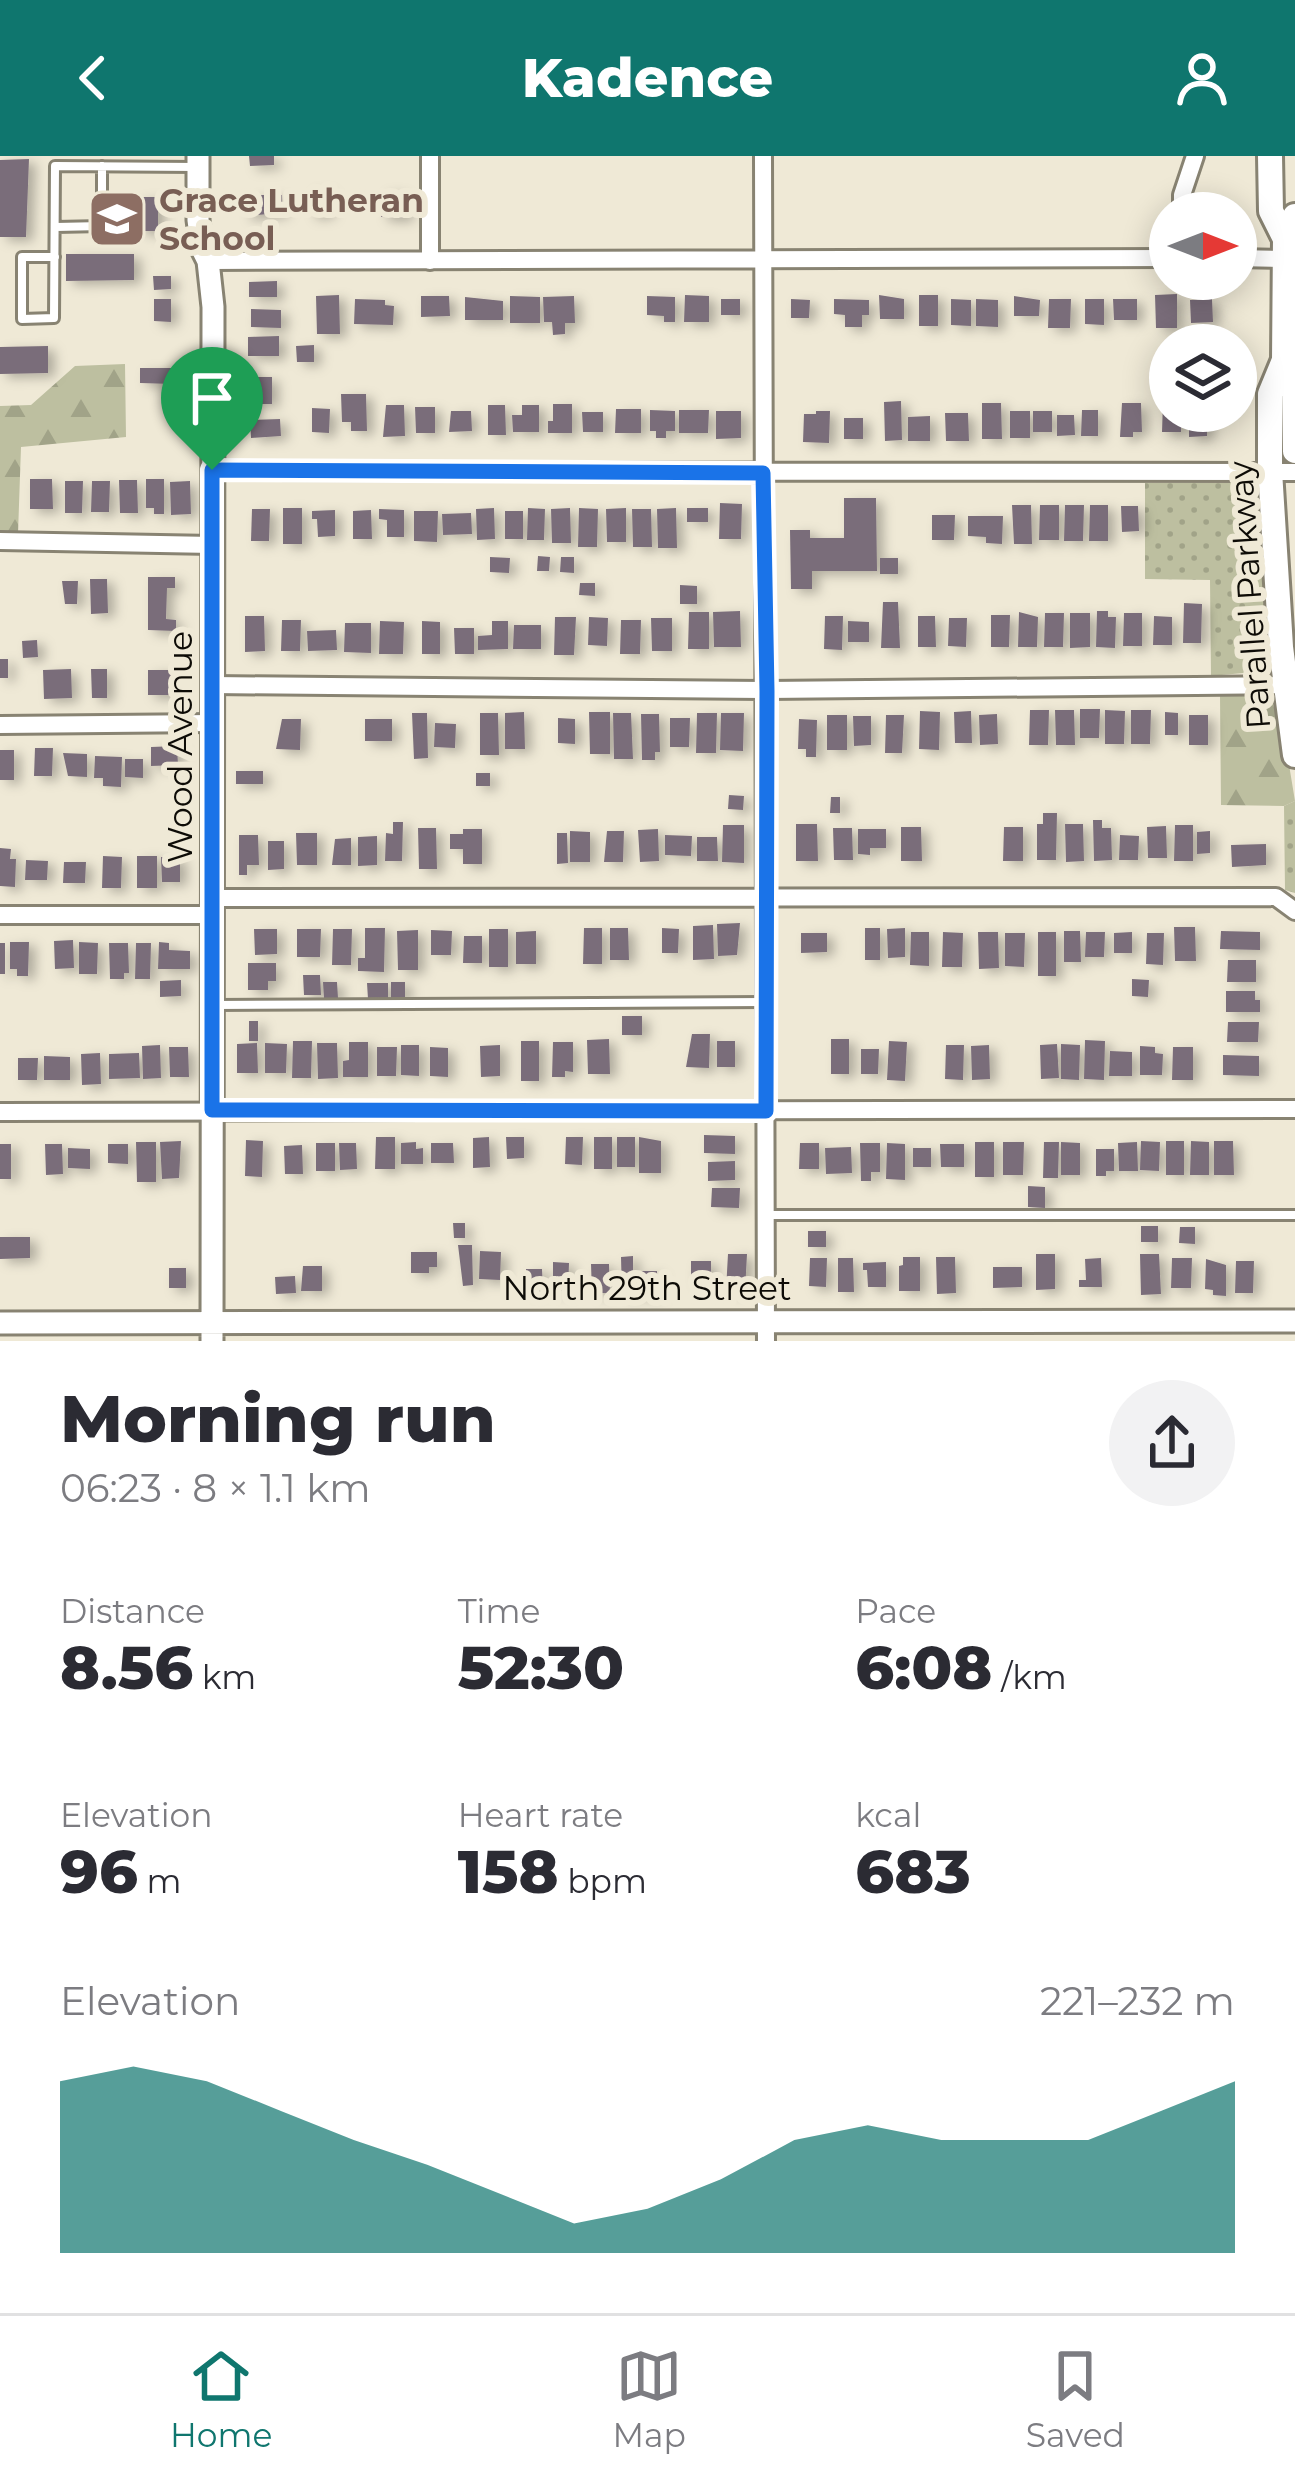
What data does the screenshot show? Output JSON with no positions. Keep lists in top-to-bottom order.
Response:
{
  "streets": {
    "main road": ["Parallel Parkway"],
    "street": ["Wood Avenue", "North 29th Street"]
  },
  "crossings": [
    ["Wood Avenue", "North 29th Street"]
  ],
  "places": {
    "school or university": ["Grace Lutheran School"]
  },
  "north": "right",
  "page": {
    "header": "Kadence",
    "heading": ["Morning run", "06:23 · 8 × 1.1 km"],
    "stats": [
      ["Distance", "8.56 km"],
      ["Time", "52:30"],
      ["Pace", "6:08 /km"],
      ["Elevation", "96 m"],
      ["Heart rate", "158 bpm"],
      ["kcal", "683"]
    ],
    "chart": ["Elevation", "221–232 m"],
    "tabs": ["Home", "Map", "Saved"]
  }
}
